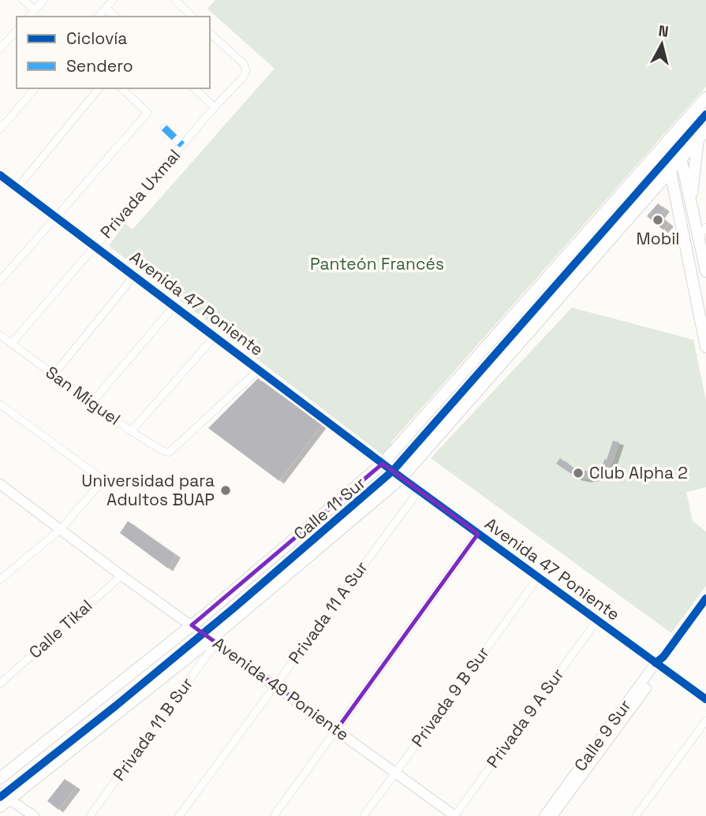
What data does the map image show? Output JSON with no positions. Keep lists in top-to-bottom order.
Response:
{
  "streets": {
    "main road": ["Calle 11 Sur", "Avenida 49 Poniente", "Calle 9 Sur"],
    "street": [
      "Privada Uxmal",
      "Avenida 47 Poniente",
      "San Miguel",
      "Privada 11 A Sur",
      "Calle Tikal",
      "Privada 9 B Sur",
      "Privada 9 A Sur",
      "Privada 11 B Sur"
    ]
  },
  "crossings": [
    ["Privada Uxmal", "Avenida 47 Poniente"],
    ["Privada Uxmal", "San Miguel"],
    ["Avenida 47 Poniente", "San Miguel"],
    ["Avenida 47 Poniente", "Calle 11 Sur"],
    ["Avenida 47 Poniente", "Privada 11 A Sur"],
    ["Avenida 47 Poniente", "Privada 9 B Sur"],
    ["Avenida 47 Poniente", "Privada 9 A Sur"],
    ["Avenida 47 Poniente", "Calle 9 Sur"],
    ["Calle 11 Sur", "Avenida 49 Poniente"],
    ["Calle 11 Sur", "Privada 11 B Sur"],
    ["Privada 11 A Sur", "Avenida 49 Poniente"],
    ["Calle Tikal", "Avenida 49 Poniente"],
    ["Avenida 49 Poniente", "Privada 9 B Sur"],
    ["Avenida 49 Poniente", "Privada 9 A Sur"],
    ["Avenida 49 Poniente", "Privada 11 B Sur"]
  ],
  "parks": ["Panteón Francés"],
  "places": ["Mobil", "Club Alpha 2", "Universidad para Adultos BUAP"],
  "legend": ["Ciclovía", "Sendero"],
  "north": "top"
}
